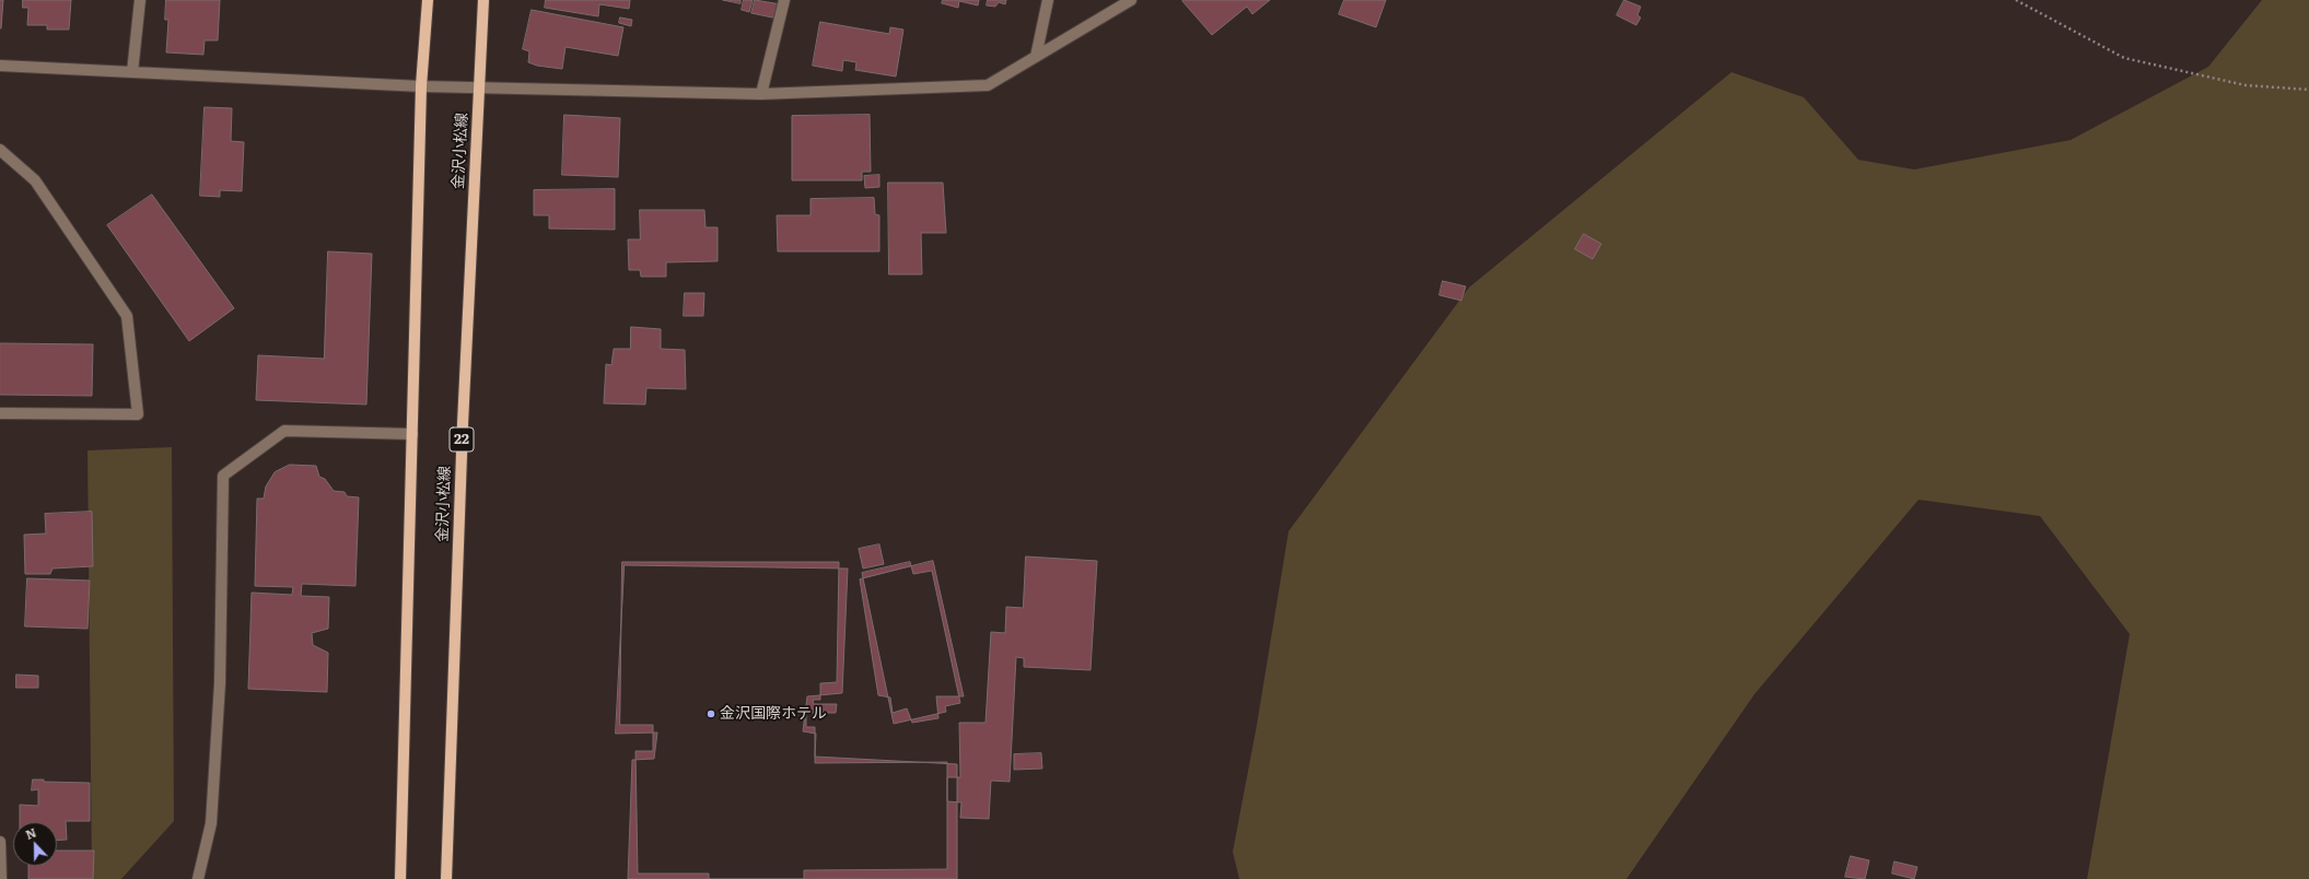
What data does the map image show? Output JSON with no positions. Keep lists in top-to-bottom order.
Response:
{
  "streets": {
    "main road": ["金沢小松線", "22"]
  },
  "places": ["金沢国際ホテル"],
  "north": "top"
}
